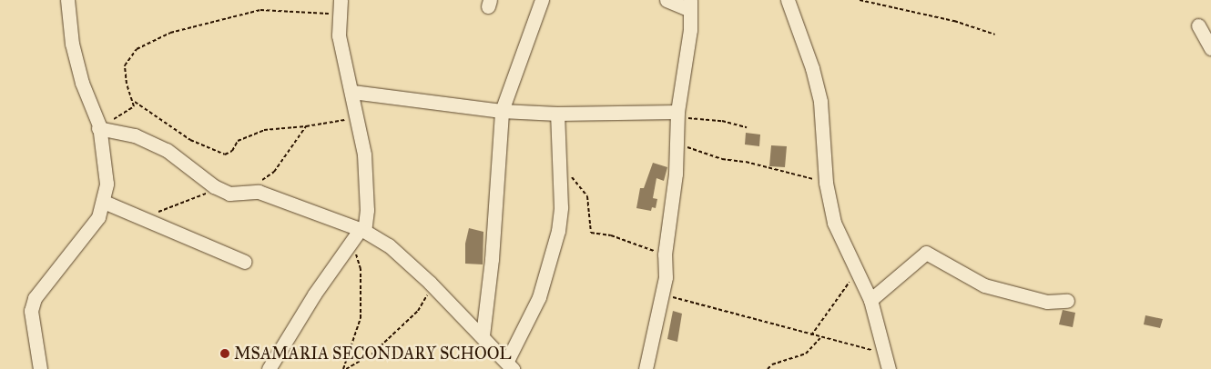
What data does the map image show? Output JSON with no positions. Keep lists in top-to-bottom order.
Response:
{
  "places": ["MSAMARIA SECONDARY SCHOOL"]
}
